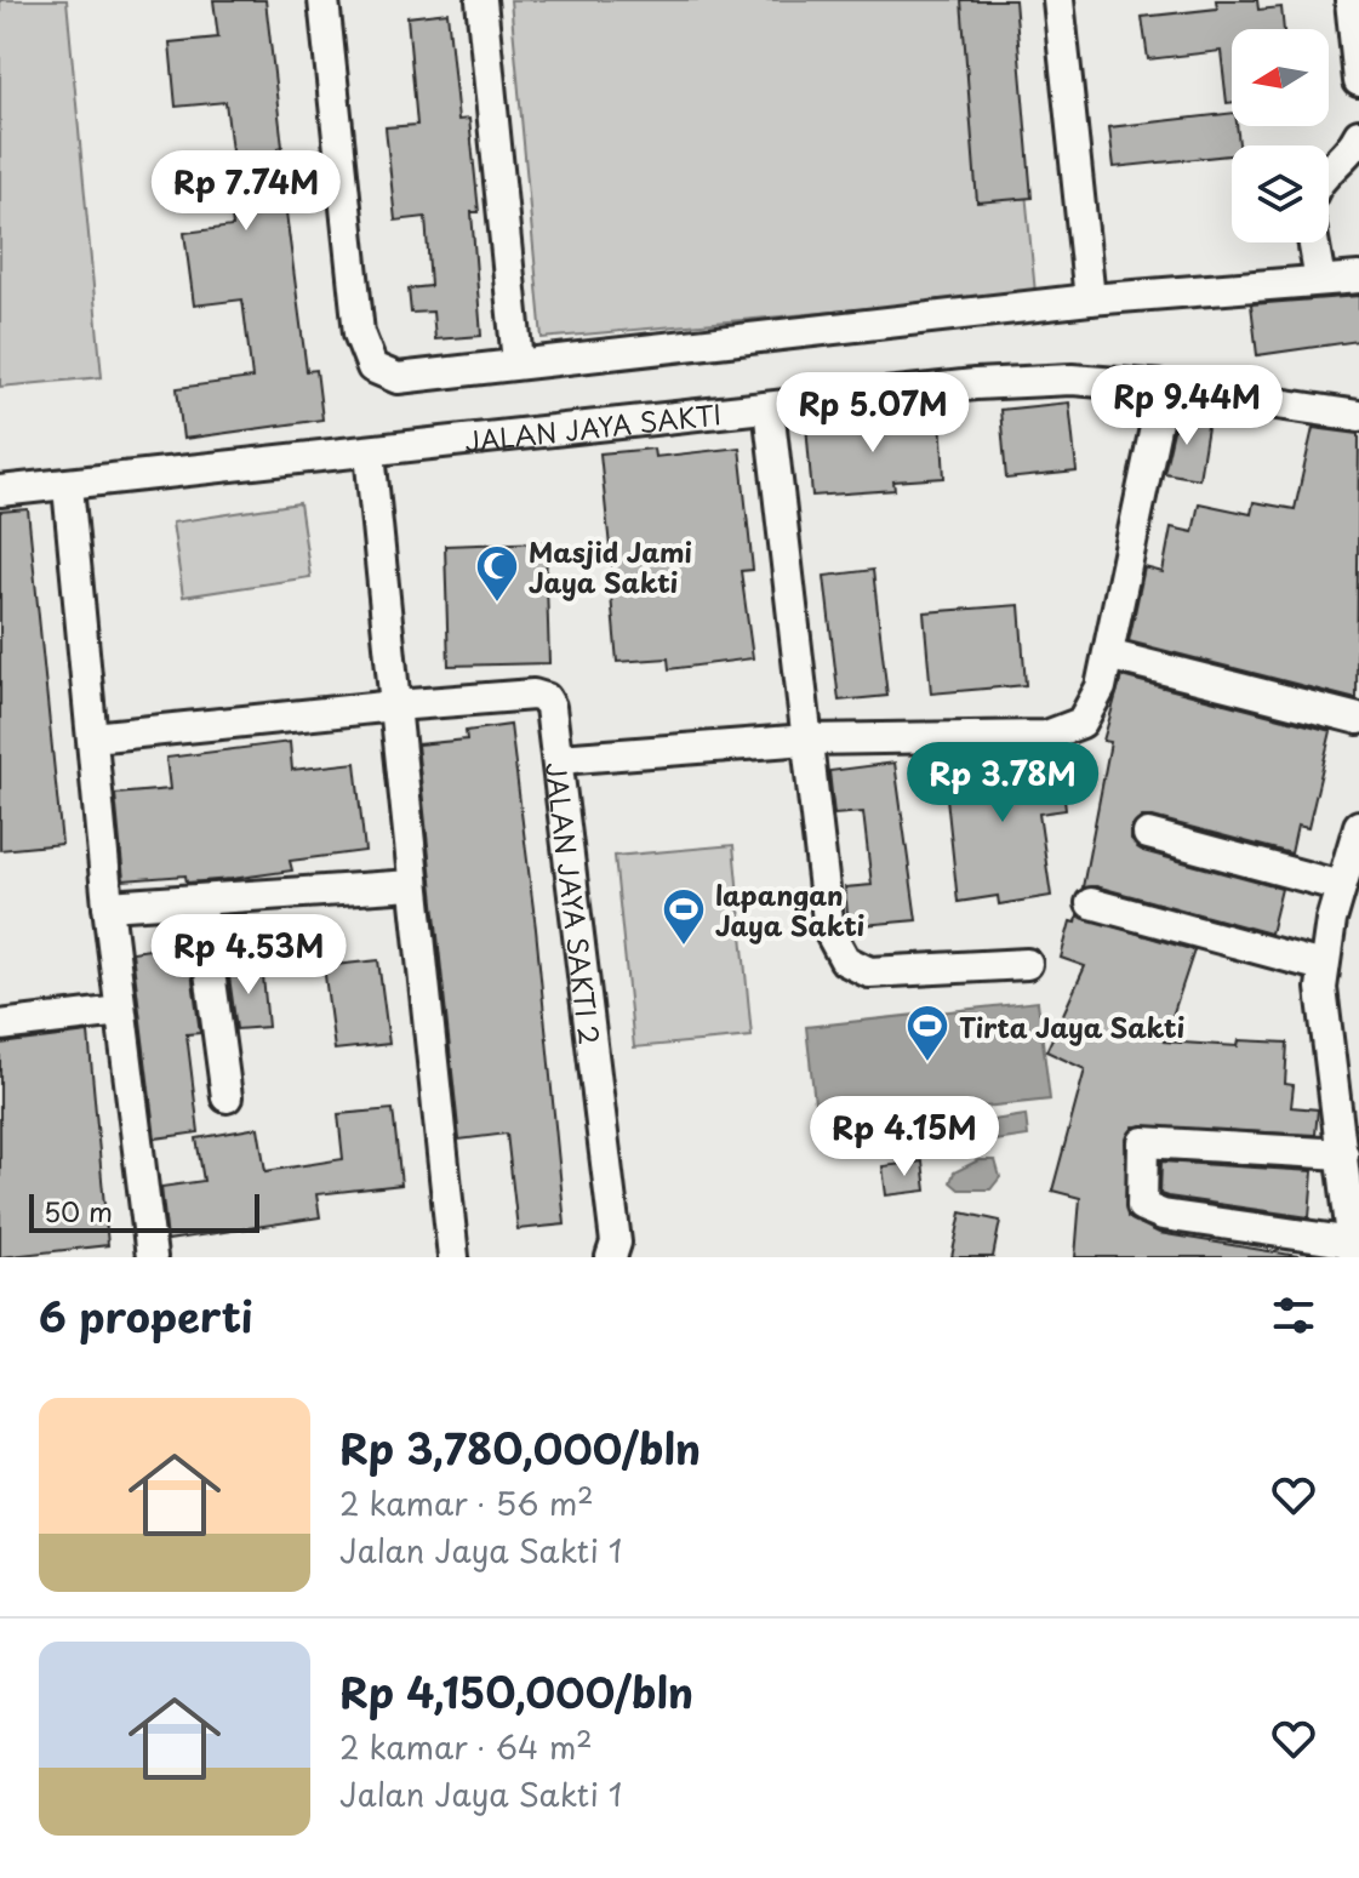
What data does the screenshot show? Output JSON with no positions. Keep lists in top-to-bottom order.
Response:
{
  "streets": {
    "street": ["JALAN JAYA SAKTI", "JALAN JAYA SAKTI 2"]
  },
  "places": {
    "mosque": ["Masjid Jami Jaya Sakti"],
    "sports": ["lapangan Jaya Sakti", "Tirta Jaya Sakti"]
  },
  "scale_bar": "50 m",
  "north": "left",
  "page": {
    "price": [
      "Rp 7.74M",
      "Rp 9.44M",
      "Rp 5.07M",
      "Rp 3.78M",
      "Rp 4.53M",
      "Rp 4.15M"
    ],
    "scale": "50 m",
    "heading": "6 properti",
    "list": [
      {
        "name": "Rp 3,780,000/bln",
        "note": "2 kamar · 56 m² · Jalan Jaya Sakti 1"
      },
      {
        "name": "Rp 4,150,000/bln",
        "note": "2 kamar · 64 m² · Jalan Jaya Sakti 1"
      }
    ]
  }
}
